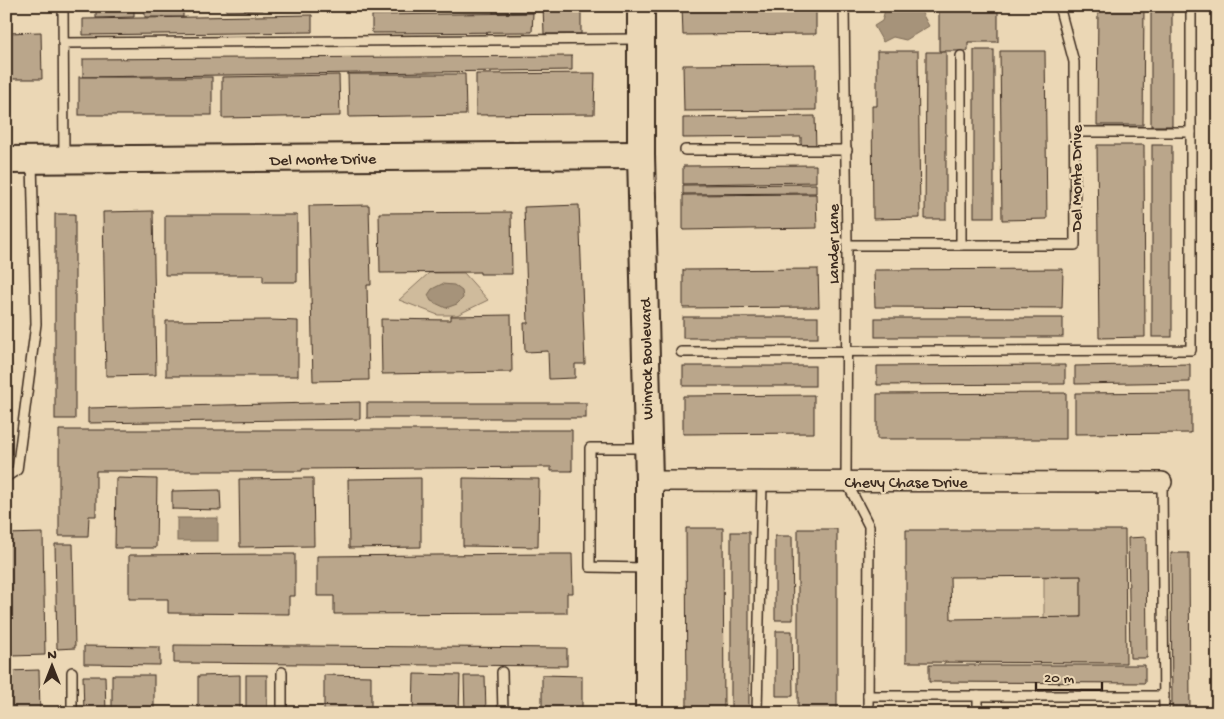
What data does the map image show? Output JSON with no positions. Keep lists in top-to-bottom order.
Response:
{
  "streets": {
    "street": ["Del Monte Drive", "Winrock Boulevard", "Chevy Chase Drive"],
    "lane": ["Lander Lane"]
  },
  "crossings": [
    ["Del Monte Drive", "Lander Lane"],
    ["Del Monte Drive", "Winrock Boulevard"],
    ["Lander Lane", "Chevy Chase Drive"],
    ["Winrock Boulevard", "Chevy Chase Drive"]
  ],
  "scale_bar": "20 m",
  "north": "top"
}
